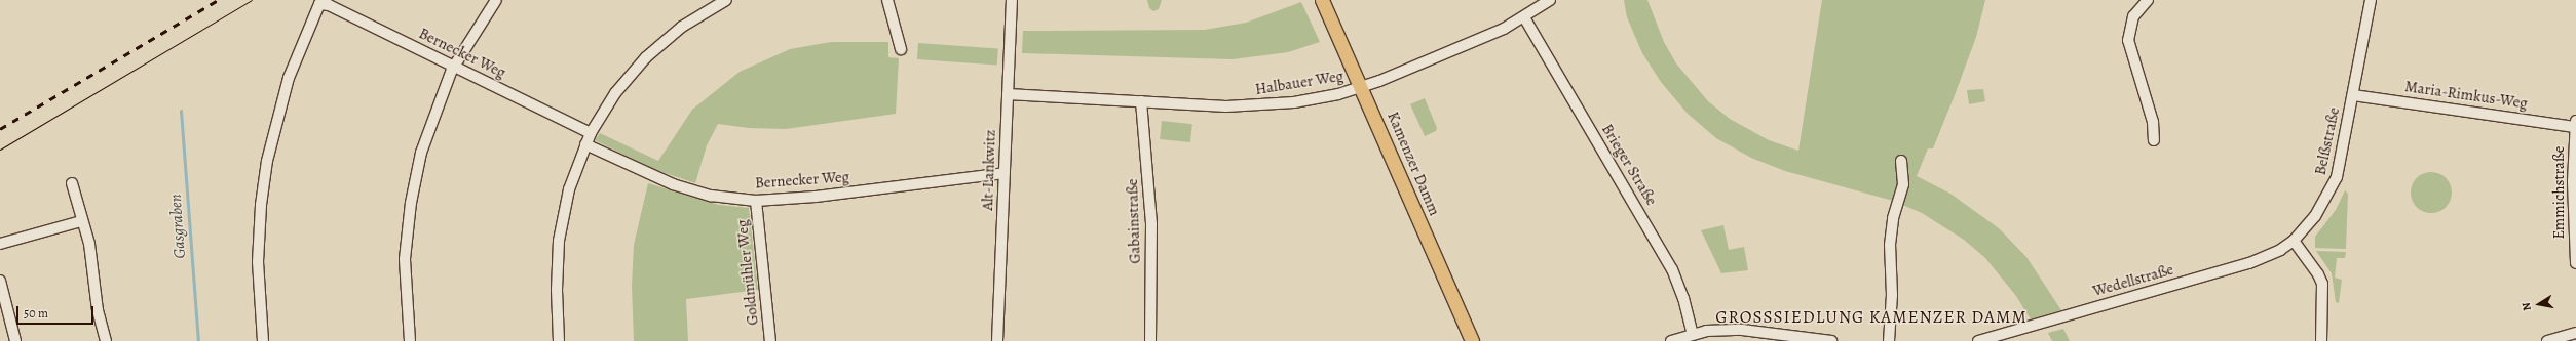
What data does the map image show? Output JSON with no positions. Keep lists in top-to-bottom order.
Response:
{
  "streets": {
    "main road": ["Kamenzer Damm"],
    "street": [
      "Bernecker Weg",
      "Halbauer Weg",
      "Maria-Rimkus-Weg",
      "Belßstraße",
      "Brieger Straße",
      "Alt-Lankwitz",
      "Emmichstraße",
      "Gabainstraße",
      "Goldmühler Weg",
      "Wedellstraße"
    ]
  },
  "crossings": [
    ["Bernecker Weg", "Alt-Lankwitz"],
    ["Bernecker Weg", "Goldmühler Weg"],
    ["Halbauer Weg", "Kamenzer Damm"],
    ["Halbauer Weg", "Brieger Straße"],
    ["Halbauer Weg", "Alt-Lankwitz"],
    ["Halbauer Weg", "Gabainstraße"],
    ["Maria-Rimkus-Weg", "Belßstraße"],
    ["Maria-Rimkus-Weg", "Emmichstraße"],
    ["Belßstraße", "Wedellstraße"]
  ],
  "districts": ["GROSSSIEDLUNG KAMENZER DAMM"],
  "water": ["Gasgraben"],
  "scale_bar": "50 m",
  "north": "left"
}
